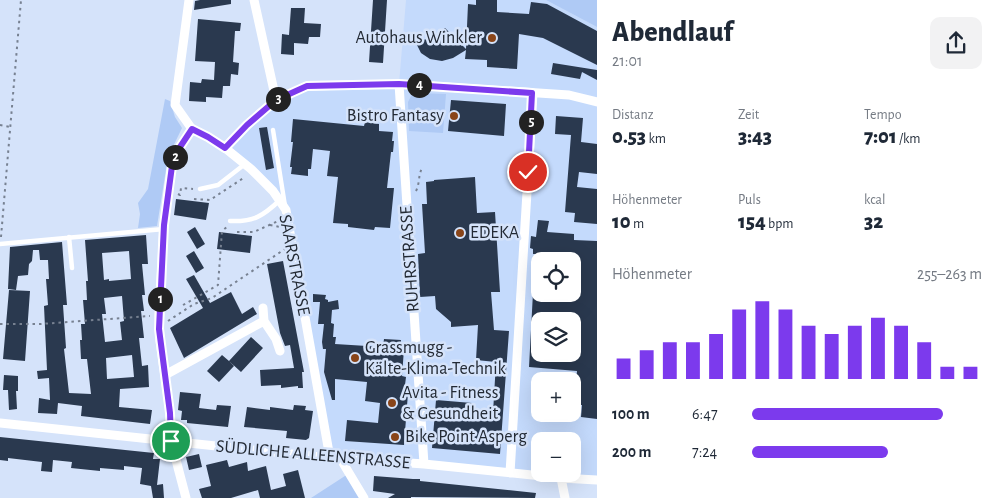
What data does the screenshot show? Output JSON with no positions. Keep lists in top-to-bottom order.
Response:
{
  "streets": {
    "street": ["RUHRSTRASSE", "SAARSTRASSE", "SÜDLICHE ALLEENSTRASSE"]
  },
  "crossings": [
    ["RUHRSTRASSE", "SÜDLICHE ALLEENSTRASSE"],
    ["SAARSTRASSE", "SÜDLICHE ALLEENSTRASSE"]
  ],
  "places": [
    "Autohaus Winkler",
    "Bistro Fantasy",
    "EDEKA",
    "Grassmugg - Kälte-Klima-Technik",
    "Avita - Fitness & Gesundheit",
    "Bike Point Asperg"
  ],
  "page": {
    "heading": ["Abendlauf", "21:01"],
    "pins": [
      "4",
      "3",
      "5",
      "2",
      "1"
    ],
    "stats": [
      ["Distanz", "0.53 km"],
      ["Zeit", "3:43"],
      ["Tempo", "7:01 /km"],
      ["Höhenmeter", "10 m"],
      ["Puls", "154 bpm"],
      ["kcal", "32"]
    ],
    "map_buttons": ["+", "−"],
    "chart": ["Höhenmeter", "255–263 m"],
    "list": [
      {
        "name": "100 m",
        "note": "6:47"
      },
      {
        "name": "200 m",
        "note": "7:24"
      }
    ]
  }
}
